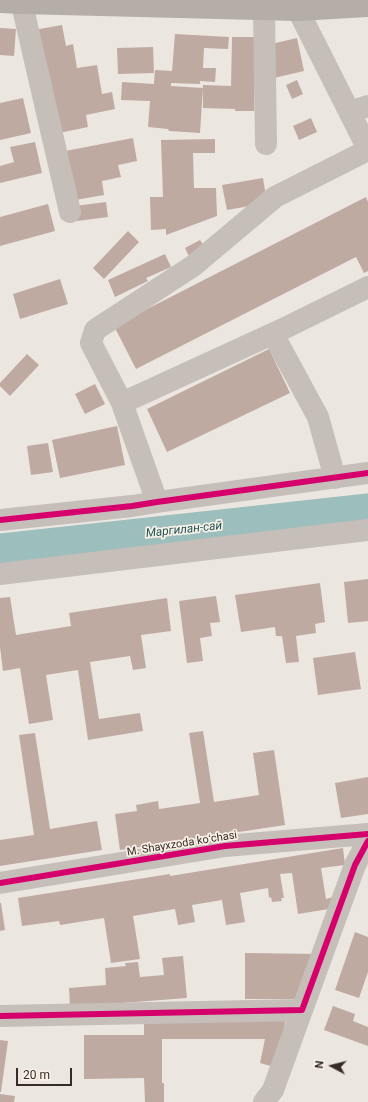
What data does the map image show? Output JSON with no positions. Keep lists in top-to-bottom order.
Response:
{
  "streets": {
    "street": ["M. Shayxzoda koʻchasi"]
  },
  "water": ["Маргилан-сай"],
  "scale_bar": "20 m",
  "north": "left"
}
